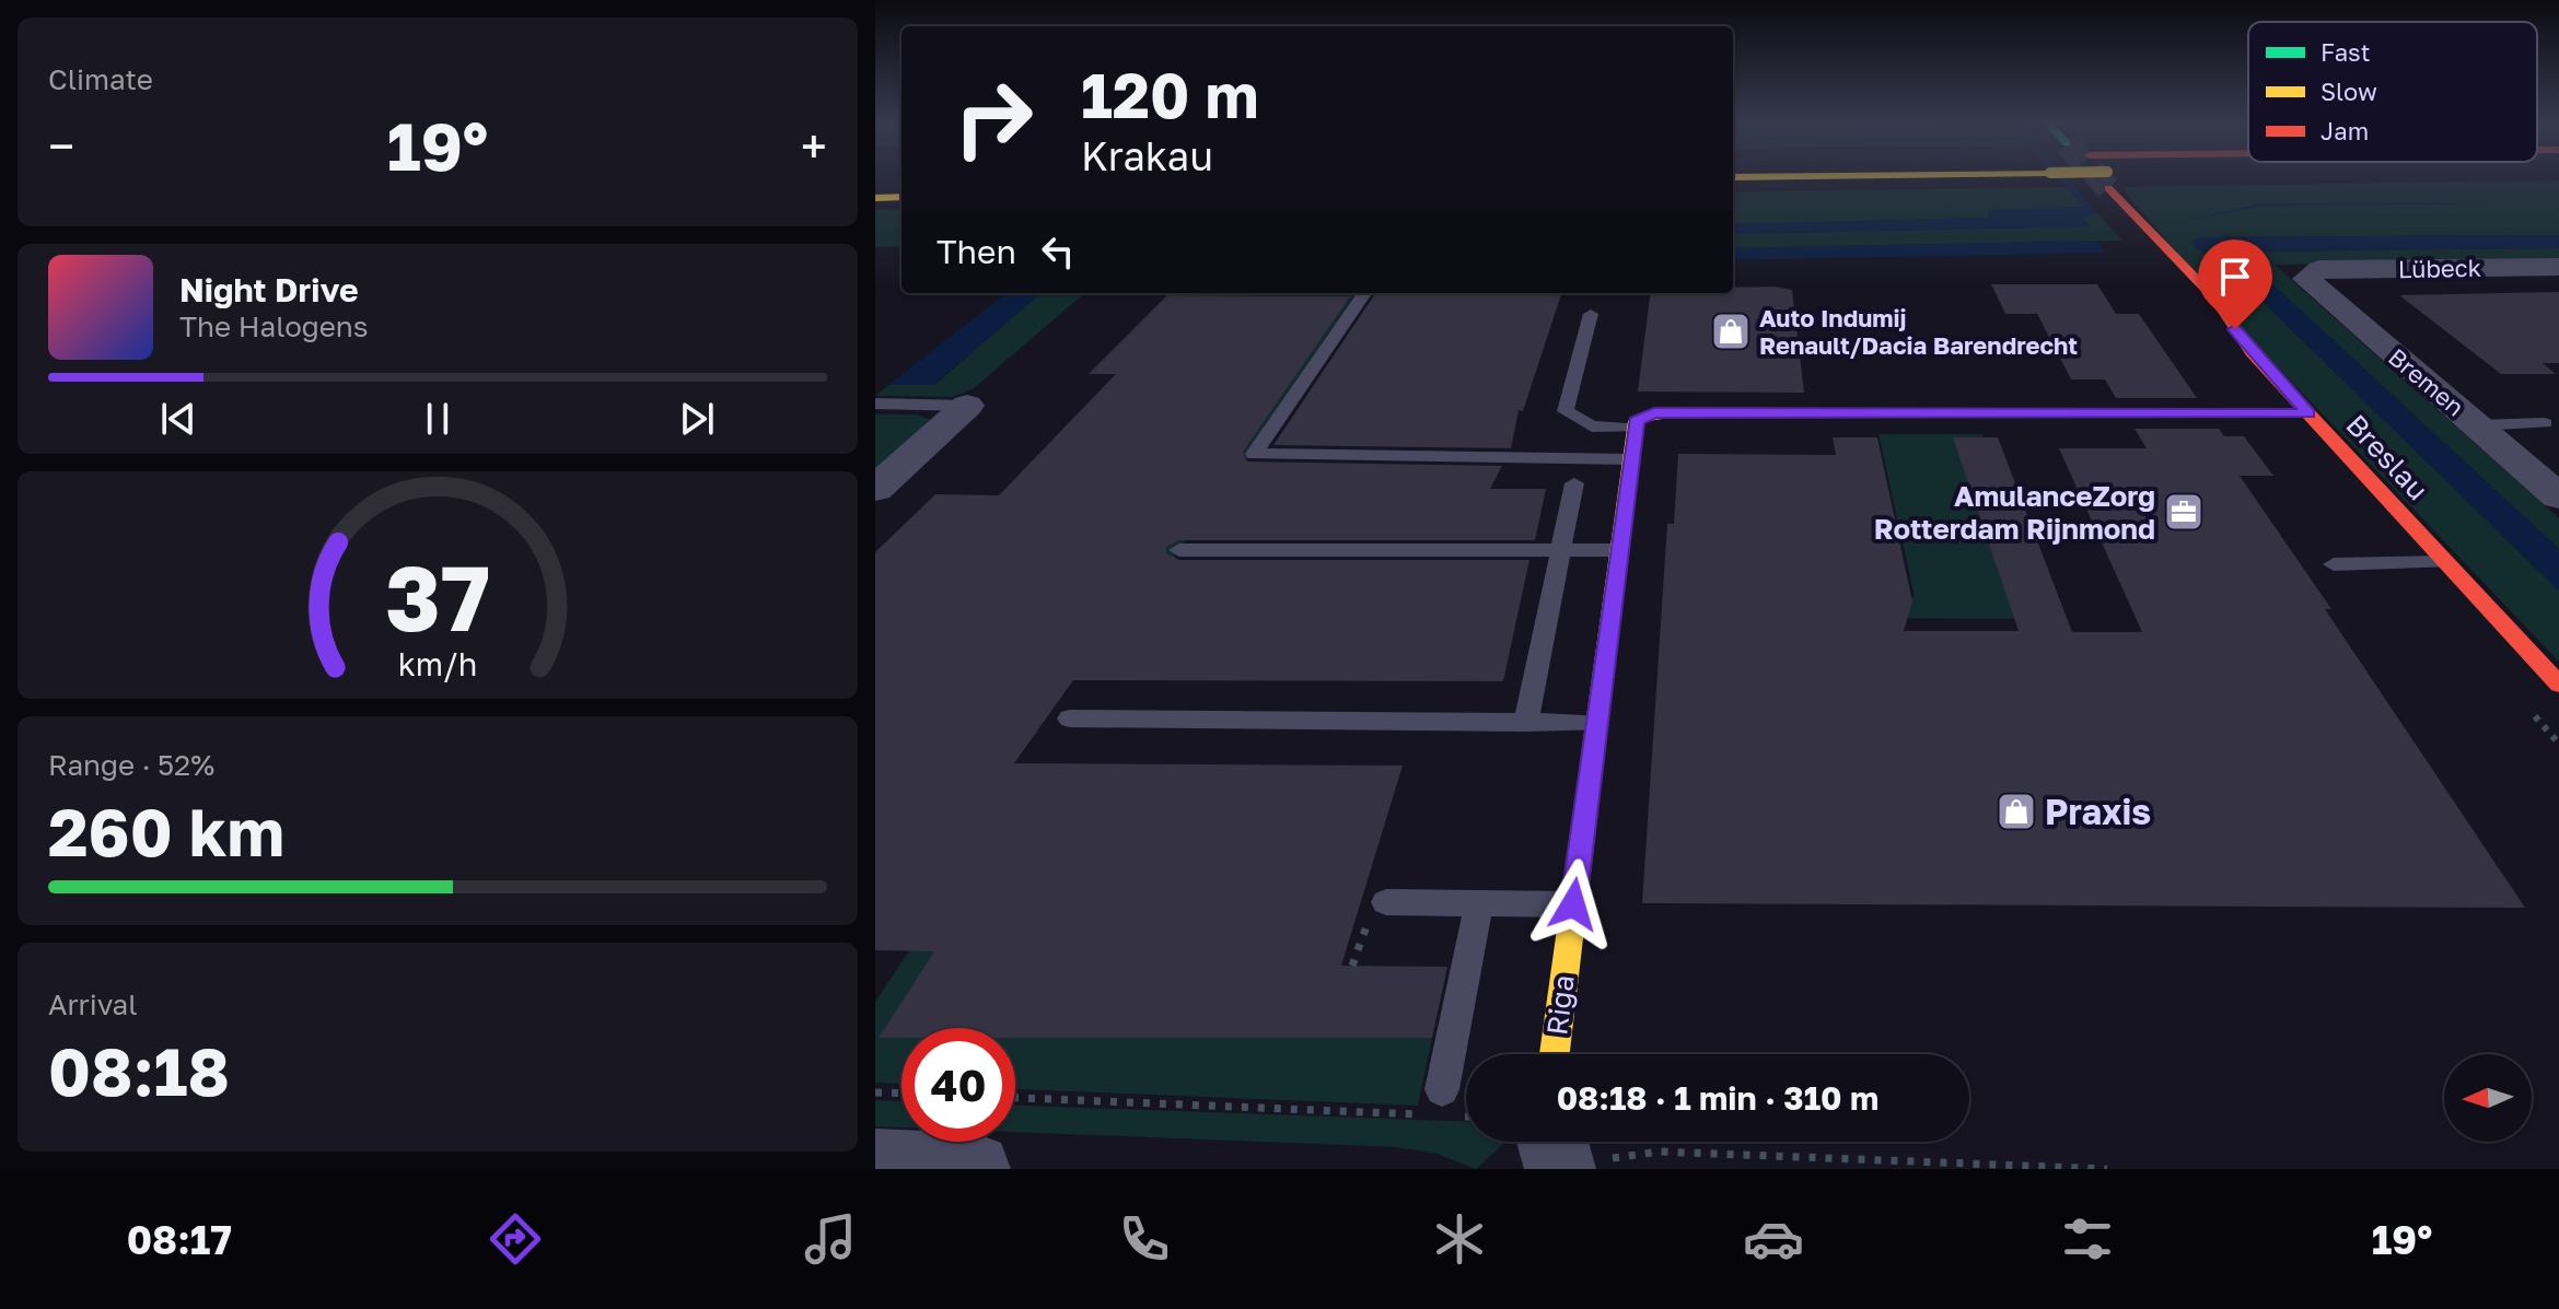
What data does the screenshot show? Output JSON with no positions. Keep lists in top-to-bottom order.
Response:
{
  "streets": {
    "main road": ["Breslau", "Riga"],
    "street": ["Lübeck", "Bremen"]
  },
  "crossings": [
    ["Lübeck", "Bremen"]
  ],
  "places": {
    "shop": ["Auto Indumij Renault/Dacia Barendrecht", "Praxis"],
    "office": ["AmulanceZorg Rotterdam Rijnmond"]
  },
  "legend": ["Fast", "Slow", "Jam"],
  "north": "left",
  "page": {
    "tile": [
      "Climate",
      ["Range · 52%", "260 km"],
      ["Arrival", "08:18"]
    ],
    "turn": ["120 m", "Krakau"],
    "heat": ["−", "19°", "+"],
    "then": "Then",
    "song": ["Night Drive", "The Halogens"],
    "limit": "40",
    "trip": "08:18 · 1 min · 310 m",
    "tabs": ["08:17", "19°"],
    "gauge": ["37", "km/h"]
  }
}
